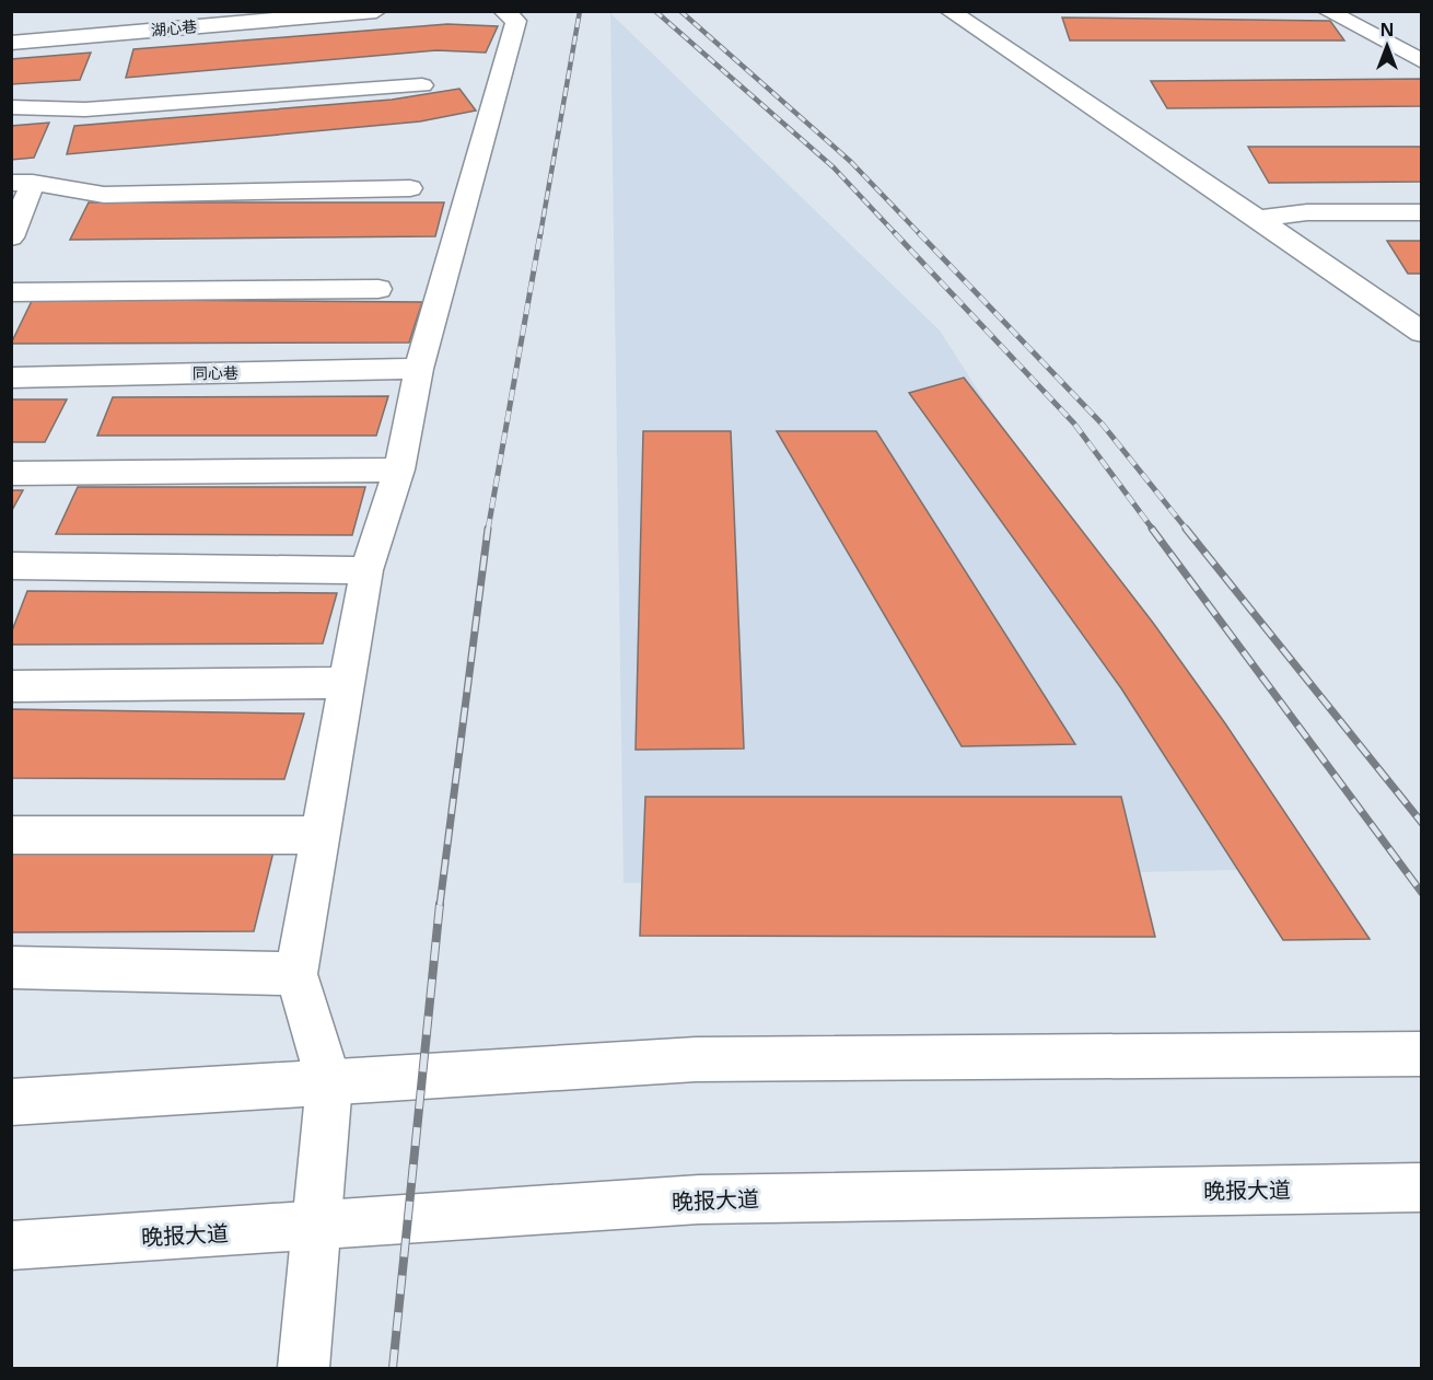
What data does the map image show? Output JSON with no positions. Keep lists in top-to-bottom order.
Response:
{
  "streets": {
    "street": ["湖心巷", "同心巷", "晚报大道"]
  },
  "north": "top"
}
